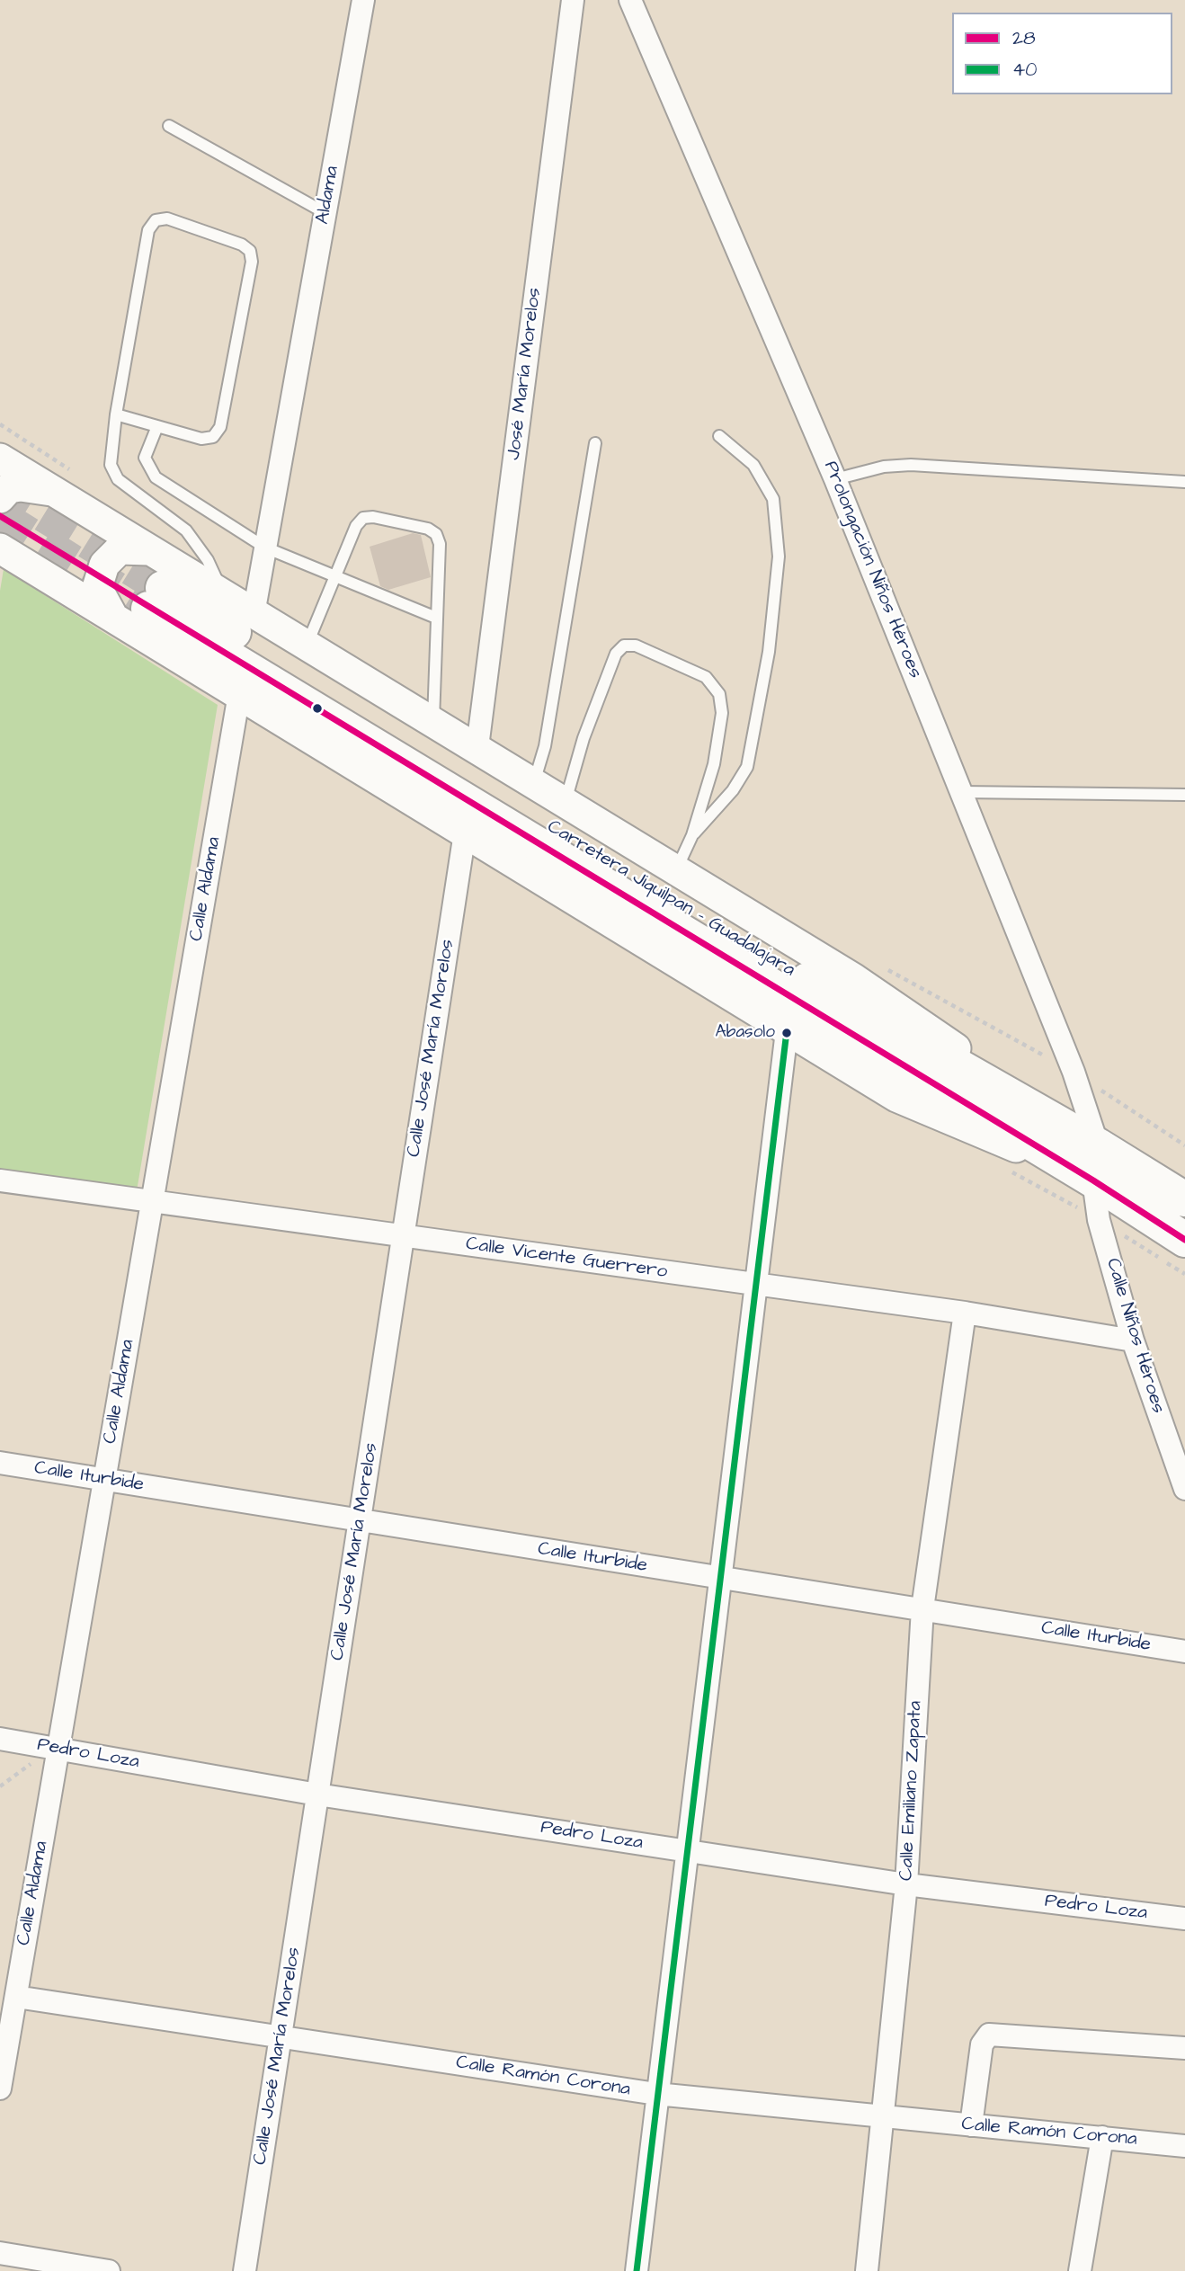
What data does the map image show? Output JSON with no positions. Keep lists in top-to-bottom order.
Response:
{
  "streets": {
    "highway": ["Carretera Jiquilpan - Guadalajara"],
    "street": [
      "Aldama",
      "José María Morelos",
      "Prolongación Niños Héroes",
      "Calle Aldama",
      "Calle José María Morelos",
      "Calle Vicente Guerrero",
      "Calle Niños Héroes",
      "Calle Iturbide",
      "Pedro Loza",
      "Calle Emiliano Zapata",
      "Calle Ramón Corona"
    ]
  },
  "crossings": [
    ["Prolongación Niños Héroes", "Carretera Jiquilpan - Guadalajara"],
    ["Calle Aldama", "Calle Vicente Guerrero"],
    ["Calle Aldama", "Calle Iturbide"],
    ["Calle Aldama", "Pedro Loza"],
    ["Calle Aldama", "Calle Ramón Corona"],
    ["Carretera Jiquilpan - Guadalajara", "Calle Niños Héroes"],
    ["Calle José María Morelos", "Calle Vicente Guerrero"],
    ["Calle José María Morelos", "Calle Iturbide"],
    ["Calle José María Morelos", "Pedro Loza"],
    ["Calle José María Morelos", "Calle Ramón Corona"],
    ["Calle Vicente Guerrero", "Calle Niños Héroes"],
    ["Calle Vicente Guerrero", "Calle Emiliano Zapata"],
    ["Calle Iturbide", "Calle Emiliano Zapata"],
    ["Pedro Loza", "Calle Emiliano Zapata"],
    ["Calle Emiliano Zapata", "Calle Ramón Corona"]
  ],
  "places": ["Abasolo"],
  "lines": ["transit line 28", "transit line 40"],
  "legend": ["28", "40"]
}
